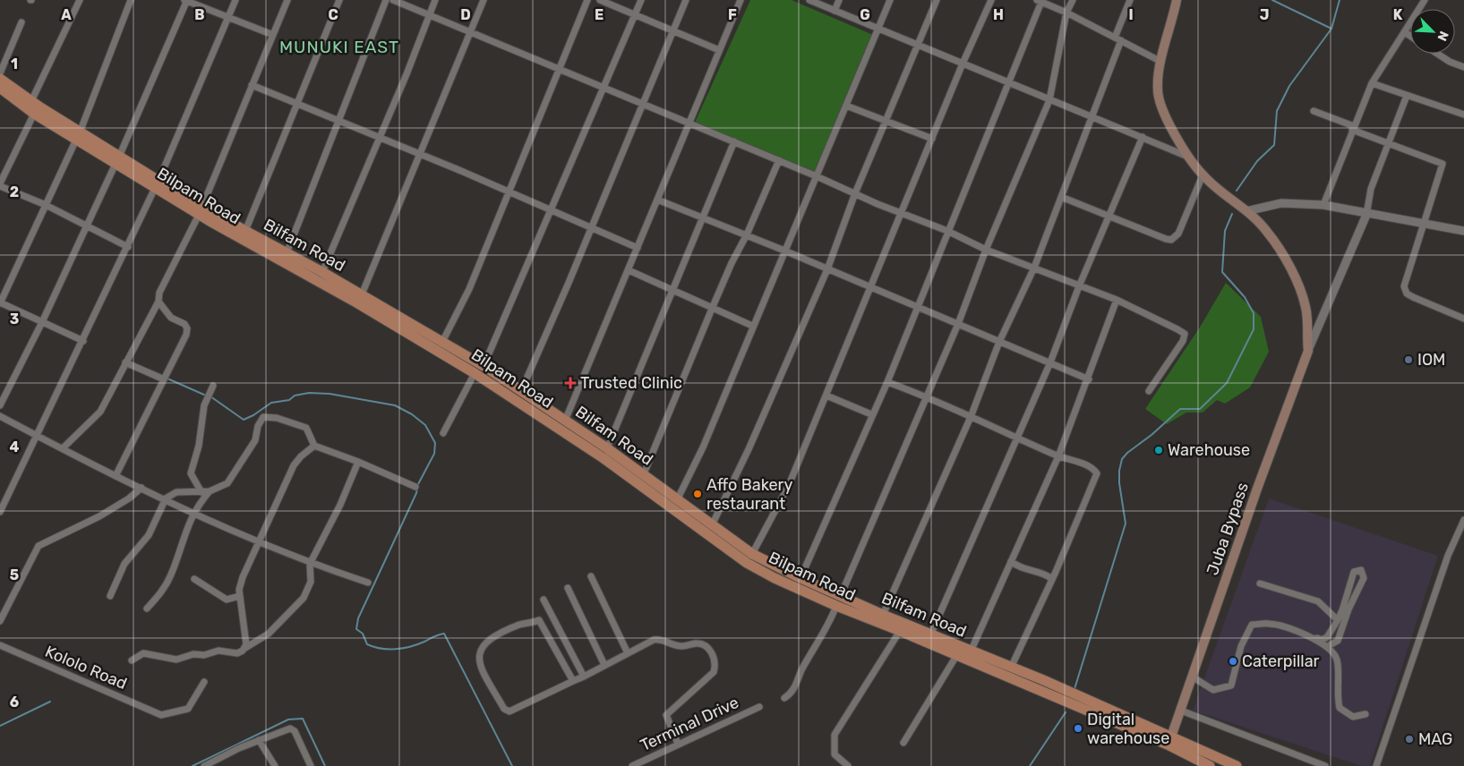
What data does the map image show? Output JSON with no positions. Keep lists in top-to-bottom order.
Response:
{
  "streets": {
    "main road": ["Bilpam Road", "Bilfam Road", "Juba Bypass"],
    "street": ["Kololo Road", "Terminal Drive"]
  },
  "crossings": [
    ["Bilpam Road", "Bilfam Road"],
    ["Bilpam Road", "Juba Bypass"]
  ],
  "districts": ["MUNUKI EAST"],
  "places": {
    "other": [
      "IOM",
      "Warehouse",
      "Affo Bakery restaurant",
      "Caterpillar",
      "Digital warehouse",
      "MAG"
    ],
    "health": ["Trusted Clinic"]
  },
  "north": "bottom right",
  "grid": {
    "columns": [
      "A",
      "B",
      "C",
      "D",
      "E",
      "F",
      "G",
      "H",
      "I",
      "J",
      "K"
    ],
    "rows": [
      "1",
      "2",
      "3",
      "4",
      "5",
      "6"
    ]
  }
}
